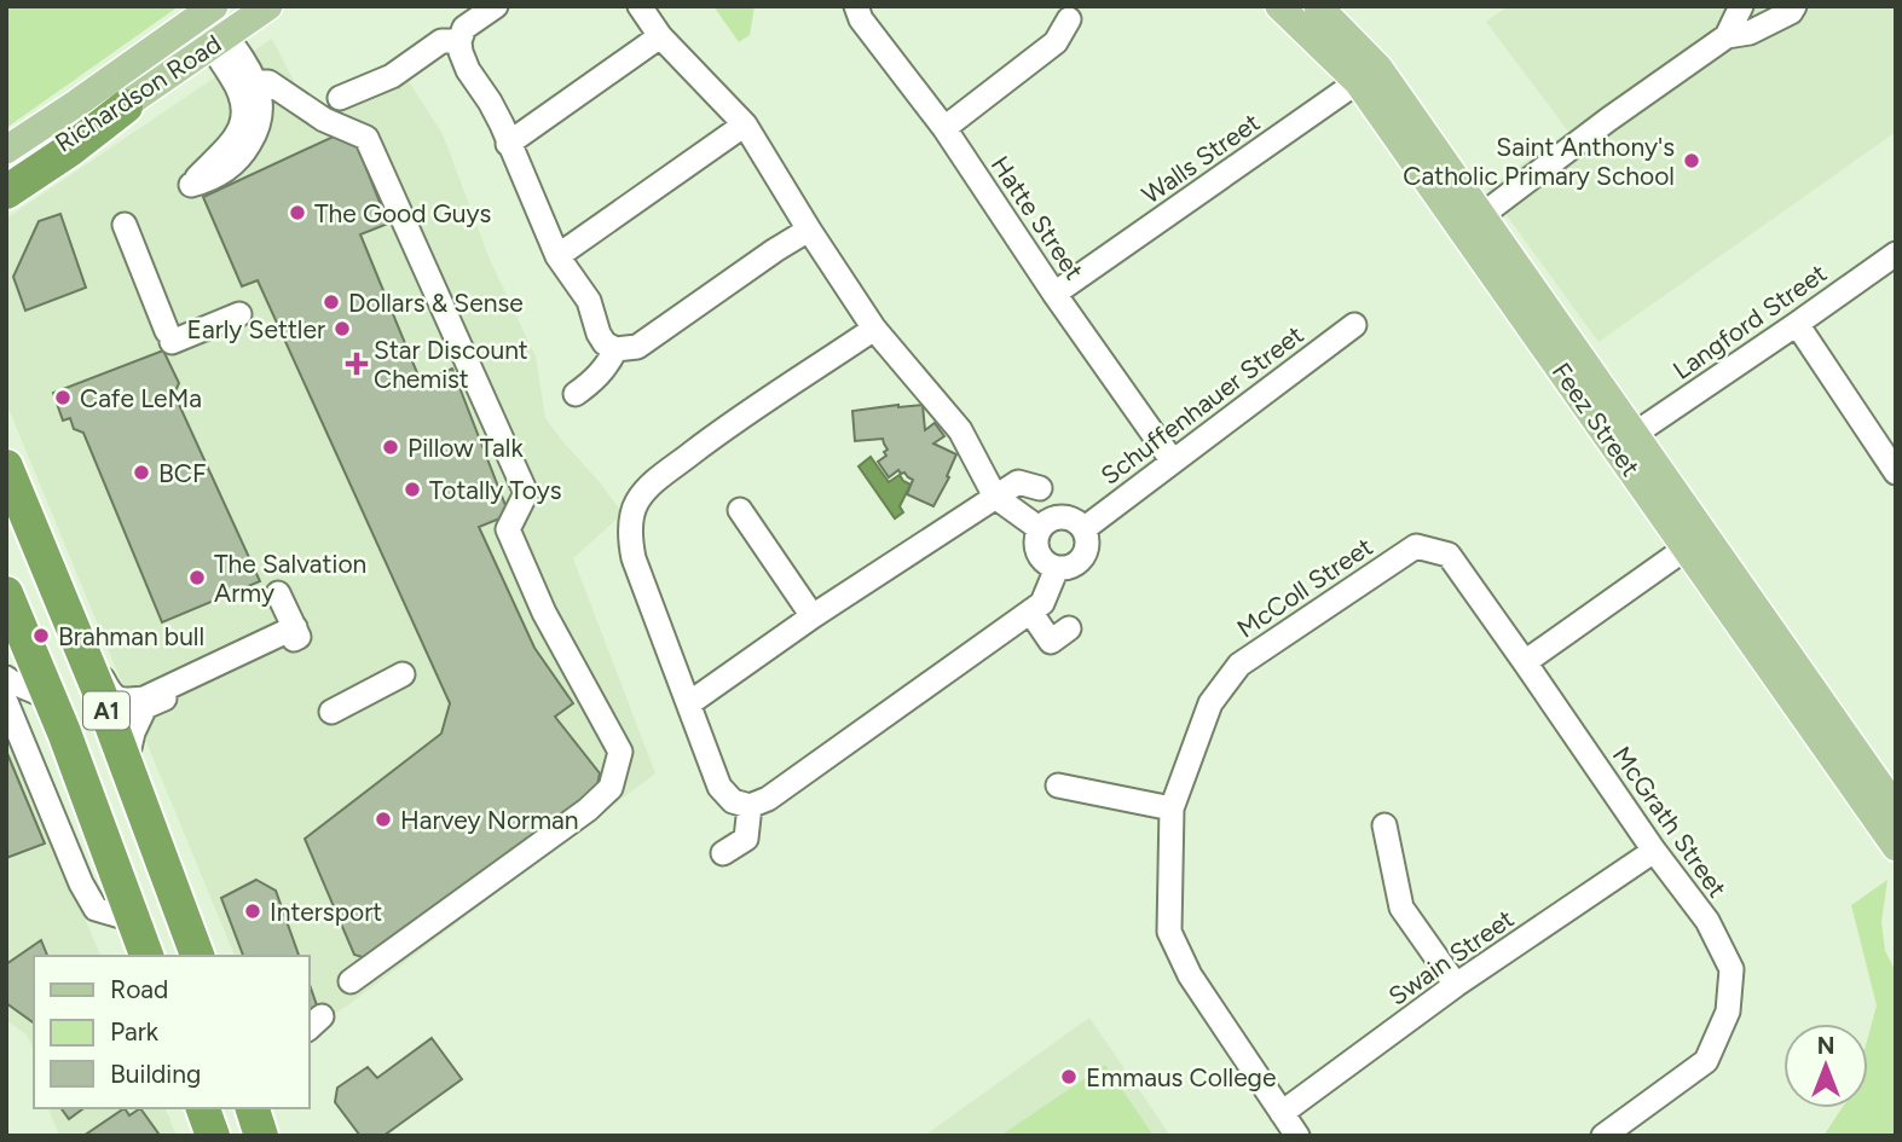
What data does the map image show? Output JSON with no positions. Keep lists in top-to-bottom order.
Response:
{
  "streets": {
    "highway": ["A1"],
    "main road": ["Richardson Road", "Feez Street"],
    "street": [
      "Walls Street",
      "Hatte Street",
      "Langford Street",
      "Schuffenhauer Street",
      "McColl Street",
      "McGrath Street",
      "Swain Street"
    ]
  },
  "crossings": [
    ["Walls Street", "Hatte Street"],
    ["Walls Street", "Feez Street"],
    ["Hatte Street", "Schuffenhauer Street"],
    ["Langford Street", "Feez Street"],
    ["McColl Street", "McGrath Street"],
    ["McColl Street", "Swain Street"],
    ["McGrath Street", "Swain Street"]
  ],
  "places": {
    "other": [
      "Saint Anthony's Catholic Primary School",
      "The Good Guys",
      "Dollars & Sense",
      "Early Settler",
      "Cafe LeMa",
      "Pillow Talk",
      "BCF",
      "Totally Toys",
      "The Salvation Army",
      "Brahman bull",
      "Harvey Norman",
      "Intersport",
      "Emmaus College"
    ],
    "health": ["Star Discount Chemist"]
  },
  "legend": ["Road", "Park", "Building"],
  "north": "top"
}
